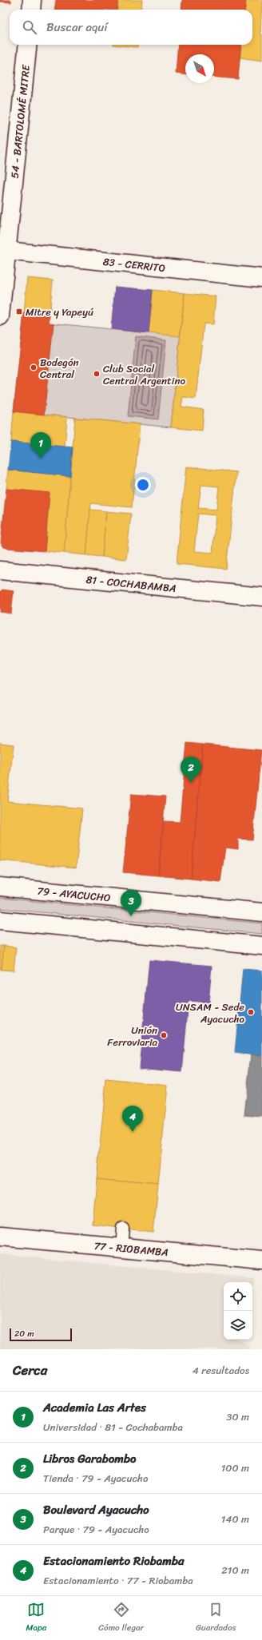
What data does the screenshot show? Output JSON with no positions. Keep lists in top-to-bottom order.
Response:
{
  "streets": {
    "street": [
      "54 - BARTOLOMÉ MITRE",
      "83 - CERRITO",
      "81 - COCHABAMBA",
      "79 - AYACUCHO",
      "77 - RIOBAMBA"
    ]
  },
  "crossings": [
    ["54 - BARTOLOMÉ MITRE", "83 - CERRITO"]
  ],
  "places": {
    "transit": ["Mitre y Yapeyú"],
    "other": [
      "Bodegón Central",
      "Club Social Central Argentino",
      "UNSAM - Sede Ayacucho",
      "Unión Ferroviaria"
    ]
  },
  "scale_bar": "20 m",
  "north": "bottom right",
  "page": {
    "search": "Buscar aquí",
    "pins": [
      "1",
      "2",
      "3",
      "4"
    ],
    "scale": "20 m",
    "heading": ["Cerca", "4 resultados"],
    "list": [
      {
        "mark": "1",
        "name": "Academia Las Artes",
        "note": "Universidad · 81 - Cochabamba",
        "value": "30 m"
      },
      {
        "mark": "2",
        "name": "Libros Garabombo",
        "note": "Tienda · 79 - Ayacucho",
        "value": "100 m"
      },
      {
        "mark": "3",
        "name": "Boulevard Ayacucho",
        "note": "Parque · 79 - Ayacucho",
        "value": "140 m"
      },
      {
        "mark": "4",
        "name": "Estacionamiento Riobamba",
        "note": "Estacionamiento · 77 - Riobamba",
        "value": "210 m"
      }
    ],
    "nav": ["Mapa", "Cómo llegar", "Guardados"]
  }
}
